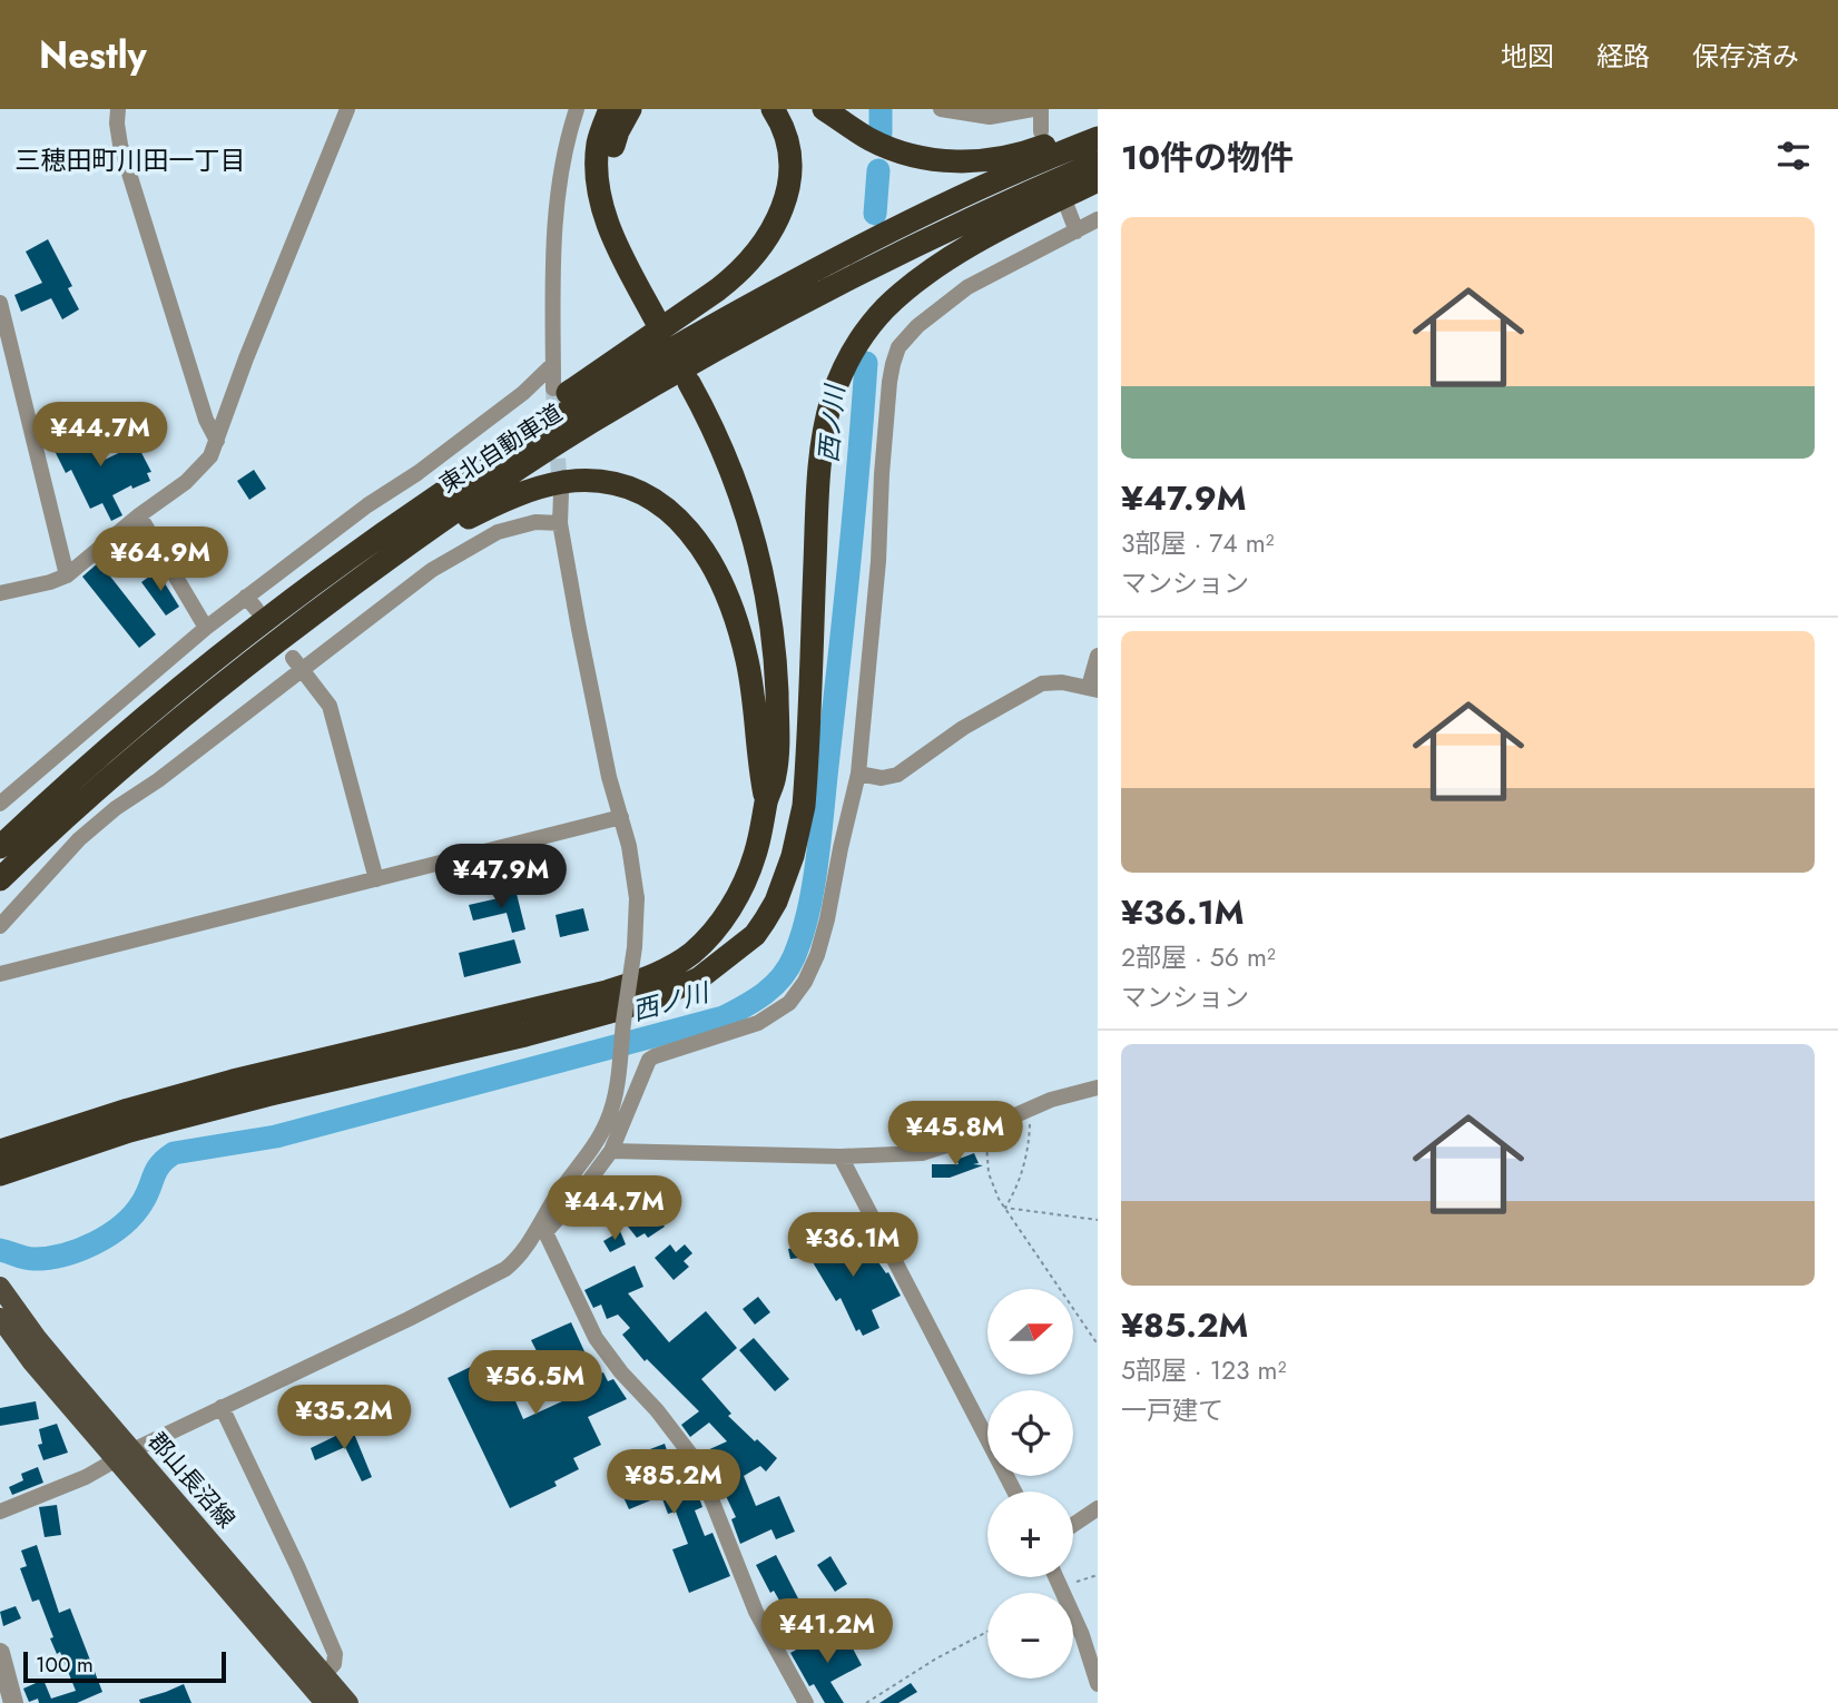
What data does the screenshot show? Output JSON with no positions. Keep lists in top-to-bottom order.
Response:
{
  "streets": {
    "highway": ["東北自動車道"],
    "main road": ["郡山長沼線"]
  },
  "districts": ["三穂田町川田一丁目"],
  "water": ["西ノ川"],
  "scale_bar": "100 m",
  "north": "right",
  "page": {
    "header": "Nestly",
    "nav": ["地図", "経路", "保存済み"],
    "heading": "10件の物件",
    "list": [
      {
        "name": "¥47.9M",
        "note": "3部屋 · 74 m² · マンション"
      },
      {
        "name": "¥36.1M",
        "note": "2部屋 · 56 m² · マンション"
      },
      {
        "name": "¥85.2M",
        "note": "5部屋 · 123 m² · 一戸建て"
      }
    ],
    "price": [
      "¥44.7M",
      "¥64.9M",
      "¥47.9M",
      "¥45.8M",
      "¥44.7M",
      "¥36.1M",
      "¥56.5M",
      "¥35.2M",
      "¥85.2M",
      "¥41.2M"
    ],
    "map_buttons": ["+", "−"],
    "scale": "100 m"
  }
}
